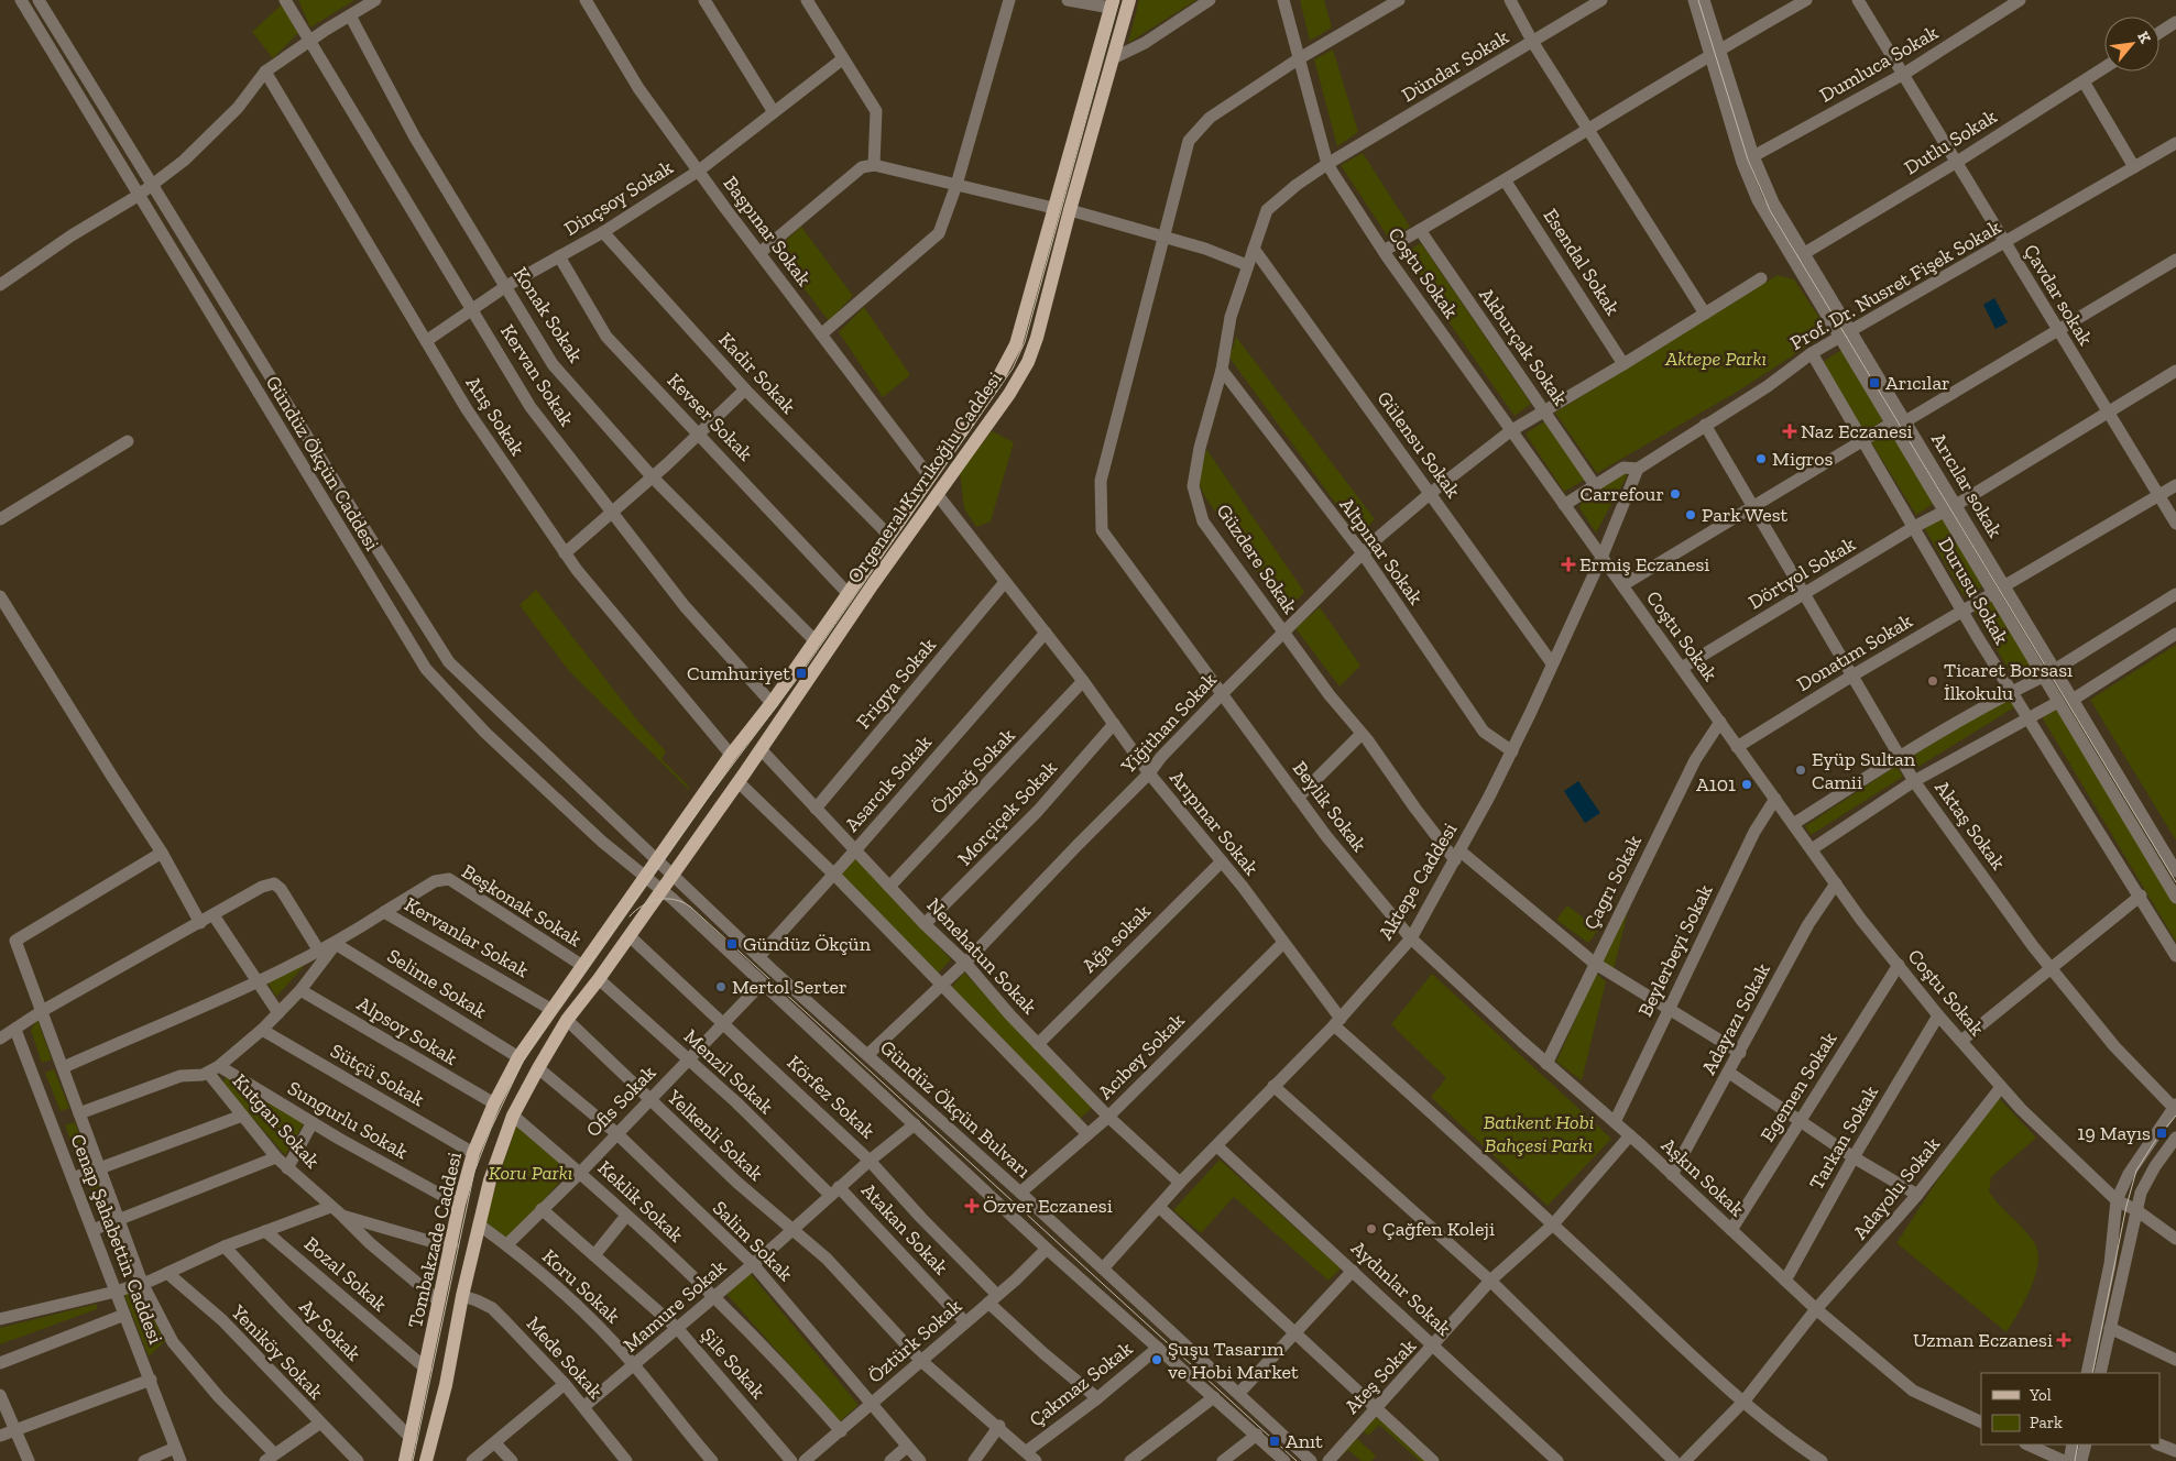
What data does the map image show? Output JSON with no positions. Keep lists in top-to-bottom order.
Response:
{
  "streets": {
    "main road": ["Orgeneral Kıvrıkoğlu Caddesi", "Tombakzade Caddesi"],
    "street": [
      "Dumluca Sokak",
      "Dündar Sokak",
      "Dutlu Sokak",
      "Dinçsoy Sokak",
      "Başpınar Sokak",
      "Esendal Sokak",
      "Coştu Sokak",
      "Prof. Dr. Nusret Fişek Sokak",
      "Çavdar sokak",
      "Konak Sokak",
      "Akburçak Sokak",
      "Kadir Sokak",
      "Kervan Sokak",
      "Atış Sokak",
      "Kevser Sokak",
      "Gülensu Sokak",
      "Gündüz Ökçün Caddesi",
      "Arıcılar sokak",
      "Altpınar Sokak",
      "Güzdere Sokak",
      "Dörtyol Sokak",
      "Durusu Sokak",
      "Donatım Sokak",
      "Frigya Sokak",
      "Yiğithan Sokak",
      "Özbağ Sokak",
      "Asarcık Sokak",
      "Beylik Sokak",
      "Morçiçek Sokak",
      "Arıpınar Sokak",
      "Aktaş Sokak",
      "Aktepe Caddesi",
      "Çagrı Sokak",
      "Beşkonak Sokak",
      "Kervanlar Sokak",
      "Ağa sokak",
      "Beylerbeyi Sokak",
      "Nenehatun Sokak",
      "Selime Sokak",
      "Adayazı Sokak",
      "Alpsoy Sokak",
      "Acıbey Sokak",
      "Menzil Sokak",
      "Sütçü Sokak",
      "Egemen Sokak",
      "Körfez Sokak",
      "Ofis Sokak",
      "Gündüz Ökçün Bulvarı",
      "Sungurlu Sokak",
      "Kutgan Sokak",
      "Yelkenli Sokak",
      "Tarkan Sokak",
      "Aşkın Sokak",
      "Adayolu Sokak",
      "Keklik Sokak",
      "Atakan Sokak",
      "Cenap Şahabettin Caddesi",
      "Salim Sokak",
      "Bozal Sokak",
      "Koru Sokak",
      "Aydınlar Sokak",
      "Mamure Sokak",
      "Ay Sokak",
      "Öztürk Sokak",
      "Yeniköy Sokak",
      "Mede Sokak",
      "Şile Sokak",
      "Ateş Sokak",
      "Çakmaz Sokak"
    ]
  },
  "crossings": [
    ["Dumluca Sokak", "Çavdar sokak"],
    ["Dumluca Sokak", "Arıcılar sokak"],
    ["Dündar Sokak", "Coştu Sokak"],
    ["Dündar Sokak", "Güzdere Sokak"],
    ["Dutlu Sokak", "Çavdar sokak"],
    ["Dutlu Sokak", "Arıcılar sokak"],
    ["Dinçsoy Sokak", "Başpınar Sokak"],
    ["Dinçsoy Sokak", "Konak Sokak"],
    ["Dinçsoy Sokak", "Kadir Sokak"],
    ["Dinçsoy Sokak", "Kervan Sokak"],
    ["Dinçsoy Sokak", "Atış Sokak"],
    ["Dinçsoy Sokak", "Kevser Sokak"],
    ["Başpınar Sokak", "Tombakzade Caddesi"],
    ["Coştu Sokak", "Güzdere Sokak"],
    ["Coştu Sokak", "Dörtyol Sokak"],
    ["Coştu Sokak", "Donatım Sokak"],
    ["Coştu Sokak", "Yiğithan Sokak"],
    ["Coştu Sokak", "Beylik Sokak"],
    ["Coştu Sokak", "Aktepe Caddesi"],
    ["Coştu Sokak", "Çagrı Sokak"],
    ["Coştu Sokak", "Beylerbeyi Sokak"],
    ["Coştu Sokak", "Adayazı Sokak"],
    ["Coştu Sokak", "Egemen Sokak"],
    ["Coştu Sokak", "Tarkan Sokak"],
    ["Coştu Sokak", "Adayolu Sokak"],
    ["Prof. Dr. Nusret Fişek Sokak", "Çavdar sokak"],
    ["Prof. Dr. Nusret Fişek Sokak", "Arıcılar sokak"],
    ["Prof. Dr. Nusret Fişek Sokak", "Durusu Sokak"],
    ["Prof. Dr. Nusret Fişek Sokak", "Aktaş Sokak"],
    ["Prof. Dr. Nusret Fişek Sokak", "Aktepe Caddesi"],
    ["Konak Sokak", "Tombakzade Caddesi"],
    ["Kadir Sokak", "Tombakzade Caddesi"],
    ["Kervan Sokak", "Tombakzade Caddesi"],
    ["Atış Sokak", "Tombakzade Caddesi"],
    ["Kevser Sokak", "Tombakzade Caddesi"],
    ["Gülensu Sokak", "Güzdere Sokak"],
    ["Gülensu Sokak", "Yiğithan Sokak"],
    ["Gülensu Sokak", "Aktepe Caddesi"],
    ["Gündüz Ökçün Caddesi", "Orgeneral Kıvrıkoğlu Caddesi"],
    ["Gündüz Ökçün Caddesi", "Gündüz Ökçün Bulvarı"],
    ["Gündüz Ökçün Caddesi", "Tombakzade Caddesi"],
    ["Orgeneral Kıvrıkoğlu Caddesi", "Arıpınar Sokak"],
    ["Orgeneral Kıvrıkoğlu Caddesi", "Nenehatun Sokak"],
    ["Orgeneral Kıvrıkoğlu Caddesi", "Gündüz Ökçün Bulvarı"],
    ["Orgeneral Kıvrıkoğlu Caddesi", "Tombakzade Caddesi"],
    ["Altpınar Sokak", "Güzdere Sokak"],
    ["Altpınar Sokak", "Yiğithan Sokak"],
    ["Altpınar Sokak", "Aktepe Caddesi"],
    ["Güzdere Sokak", "Yiğithan Sokak"],
    ["Güzdere Sokak", "Aktepe Caddesi"],
    ["Güzdere Sokak", "Çagrı Sokak"],
    ["Güzdere Sokak", "Beylerbeyi Sokak"],
    ["Güzdere Sokak", "Adayazı Sokak"],
    ["Dörtyol Sokak", "Durusu Sokak"],
    ["Dörtyol Sokak", "Aktaş Sokak"],
    ["Durusu Sokak", "Donatım Sokak"],
    ["Donatım Sokak", "Aktaş Sokak"],
    ["Frigya Sokak", "Arıpınar Sokak"],
    ["Frigya Sokak", "Nenehatun Sokak"],
    ["Yiğithan Sokak", "Beylik Sokak"],
    ["Yiğithan Sokak", "Arıpınar Sokak"],
    ["Yiğithan Sokak", "Nenehatun Sokak"],
    ["Yiğithan Sokak", "Gündüz Ökçün Bulvarı"],
    ["Özbağ Sokak", "Arıpınar Sokak"],
    ["Özbağ Sokak", "Nenehatun Sokak"],
    ["Asarcık Sokak", "Arıpınar Sokak"],
    ["Asarcık Sokak", "Nenehatun Sokak"],
    ["Asarcık Sokak", "Gündüz Ökçün Bulvarı"],
    ["Beylik Sokak", "Aktepe Caddesi"],
    ["Beylik Sokak", "Aşkın Sokak"],
    ["Morçiçek Sokak", "Arıpınar Sokak"],
    ["Morçiçek Sokak", "Nenehatun Sokak"],
    ["Arıpınar Sokak", "Aktepe Caddesi"],
    ["Arıpınar Sokak", "Ağa sokak"],
    ["Arıpınar Sokak", "Acıbey Sokak"],
    ["Arıpınar Sokak", "Adayolu Sokak"],
    ["Arıpınar Sokak", "Ateş Sokak"],
    ["Aktepe Caddesi", "Nenehatun Sokak"],
    ["Aktepe Caddesi", "Gündüz Ökçün Bulvarı"],
    ["Aktepe Caddesi", "Aşkın Sokak"],
    ["Aktepe Caddesi", "Aydınlar Sokak"],
    ["Çagrı Sokak", "Aşkın Sokak"],
    ["Beşkonak Sokak", "Kervanlar Sokak"],
    ["Beşkonak Sokak", "Tombakzade Caddesi"],
    ["Kervanlar Sokak", "Selime Sokak"],
    ["Kervanlar Sokak", "Tombakzade Caddesi"],
    ["Ağa sokak", "Nenehatun Sokak"],
    ["Beylerbeyi Sokak", "Aşkın Sokak"],
    ["Nenehatun Sokak", "Acıbey Sokak"],
    ["Selime Sokak", "Tombakzade Caddesi"],
    ["Adayazı Sokak", "Aşkın Sokak"],
    ["Alpsoy Sokak", "Tombakzade Caddesi"],
    ["Acıbey Sokak", "Gündüz Ökçün Bulvarı"],
    ["Menzil Sokak", "Ofis Sokak"],
    ["Menzil Sokak", "Atakan Sokak"],
    ["Menzil Sokak", "Tombakzade Caddesi"],
    ["Menzil Sokak", "Mamure Sokak"],
    ["Sütçü Sokak", "Tombakzade Caddesi"],
    ["Egemen Sokak", "Aşkın Sokak"],
    ["Körfez Sokak", "Ofis Sokak"],
    ["Körfez Sokak", "Tombakzade Caddesi"],
    ["Körfez Sokak", "Mamure Sokak"],
    ["Körfez Sokak", "Öztürk Sokak"],
    ["Körfez Sokak", "Çakmaz Sokak"],
    ["Ofis Sokak", "Gündüz Ökçün Bulvarı"],
    ["Ofis Sokak", "Yelkenli Sokak"],
    ["Ofis Sokak", "Keklik Sokak"],
    ["Ofis Sokak", "Salim Sokak"],
    ["Ofis Sokak", "Koru Sokak"],
    ["Ofis Sokak", "Şile Sokak"],
    ["Gündüz Ökçün Bulvarı", "Mamure Sokak"],
    ["Gündüz Ökçün Bulvarı", "Öztürk Sokak"],
    ["Gündüz Ökçün Bulvarı", "Çakmaz Sokak"],
    ["Sungurlu Sokak", "Kutgan Sokak"],
    ["Sungurlu Sokak", "Tombakzade Caddesi"],
    ["Kutgan Sokak", "Tombakzade Caddesi"],
    ["Yelkenli Sokak", "Tombakzade Caddesi"],
    ["Yelkenli Sokak", "Mamure Sokak"],
    ["Yelkenli Sokak", "Öztürk Sokak"],
    ["Yelkenli Sokak", "Çakmaz Sokak"],
    ["Tarkan Sokak", "Aşkın Sokak"],
    ["Aşkın Sokak", "Adayolu Sokak"],
    ["Aşkın Sokak", "Ateş Sokak"],
    ["Keklik Sokak", "Tombakzade Caddesi"],
    ["Keklik Sokak", "Mamure Sokak"],
    ["Keklik Sokak", "Öztürk Sokak"],
    ["Atakan Sokak", "Mamure Sokak"],
    ["Atakan Sokak", "Öztürk Sokak"],
    ["Tombakzade Caddesi", "Salim Sokak"],
    ["Tombakzade Caddesi", "Bozal Sokak"],
    ["Tombakzade Caddesi", "Koru Sokak"],
    ["Tombakzade Caddesi", "Ay Sokak"],
    ["Tombakzade Caddesi", "Mede Sokak"],
    ["Salim Sokak", "Mamure Sokak"],
    ["Salim Sokak", "Öztürk Sokak"],
    ["Koru Sokak", "Mamure Sokak"],
    ["Aydınlar Sokak", "Ateş Sokak"],
    ["Mamure Sokak", "Mede Sokak"],
    ["Mamure Sokak", "Şile Sokak"]
  ],
  "parks": ["Aktepe Parkı", "Batıkent Hobi Bahçesi Parkı", "Koru Parkı"],
  "places": {
    "transit": [
      "Arıcılar",
      "Cumhuriyet",
      "Gündüz Ökçün",
      "19 Mayıs",
      "Anıt"
    ],
    "health": [
      "Naz Eczanesi",
      "Ermiş Eczanesi",
      "Özver Eczanesi",
      "Uzman Eczanesi"
    ],
    "other": [
      "Migros",
      "Carrefour",
      "Park West",
      "Ticaret Borsası İlkokulu",
      "Eyüp Sultan Camii",
      "A101",
      "Mertol Serter",
      "Çağfen Koleji",
      "Şuşu Tasarım ve Hobi Market"
    ]
  },
  "legend": ["Yol", "Park"],
  "north": "top right"
}
